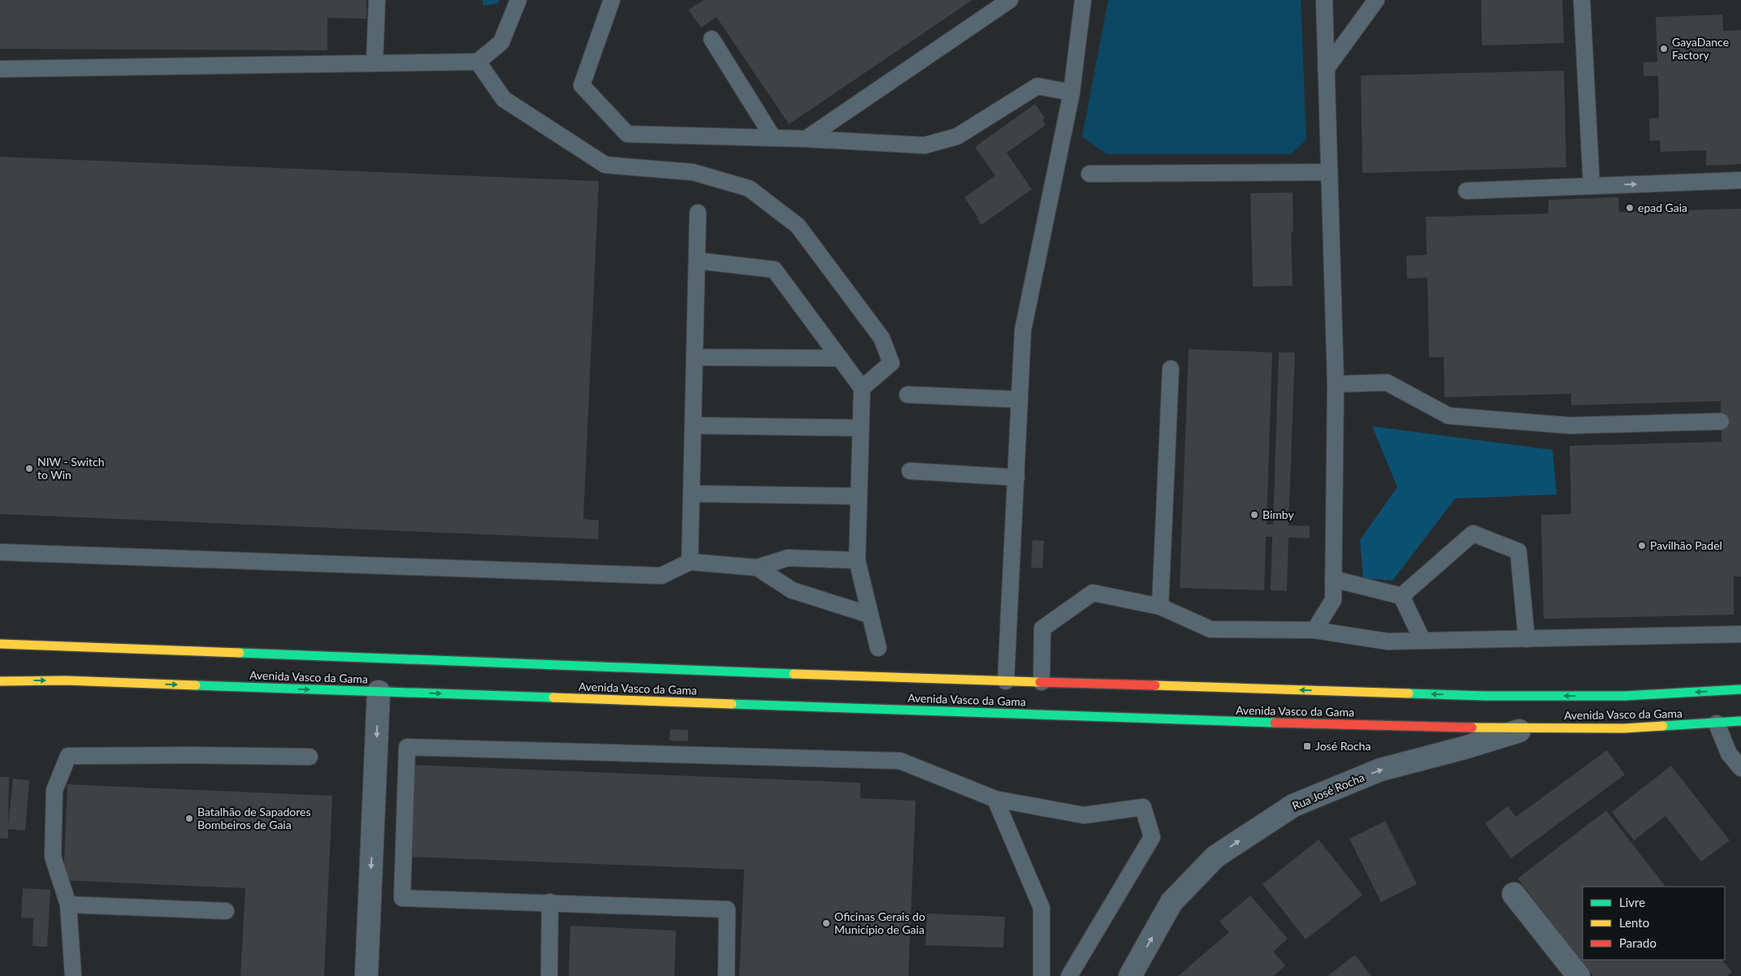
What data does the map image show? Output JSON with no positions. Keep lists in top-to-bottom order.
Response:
{
  "streets": {
    "main road": ["Avenida Vasco da Gama"],
    "street": ["Rua José Rocha"]
  },
  "crossings": [
    ["Avenida Vasco da Gama", "Rua José Rocha"]
  ],
  "one_way": ["Rua José Rocha"],
  "places": {
    "other": [
      "GayaDance Factory",
      "epad Gaia",
      "NIW - Switch to Win",
      "Bimby",
      "Pavilhão Padel",
      "Batalhão de Sapadores Bombeiros de Gaia",
      "Oficinas Gerais do Município de Gaia"
    ],
    "transit": ["José Rocha"]
  },
  "legend": ["Livre", "Lento", "Parado"]
}
